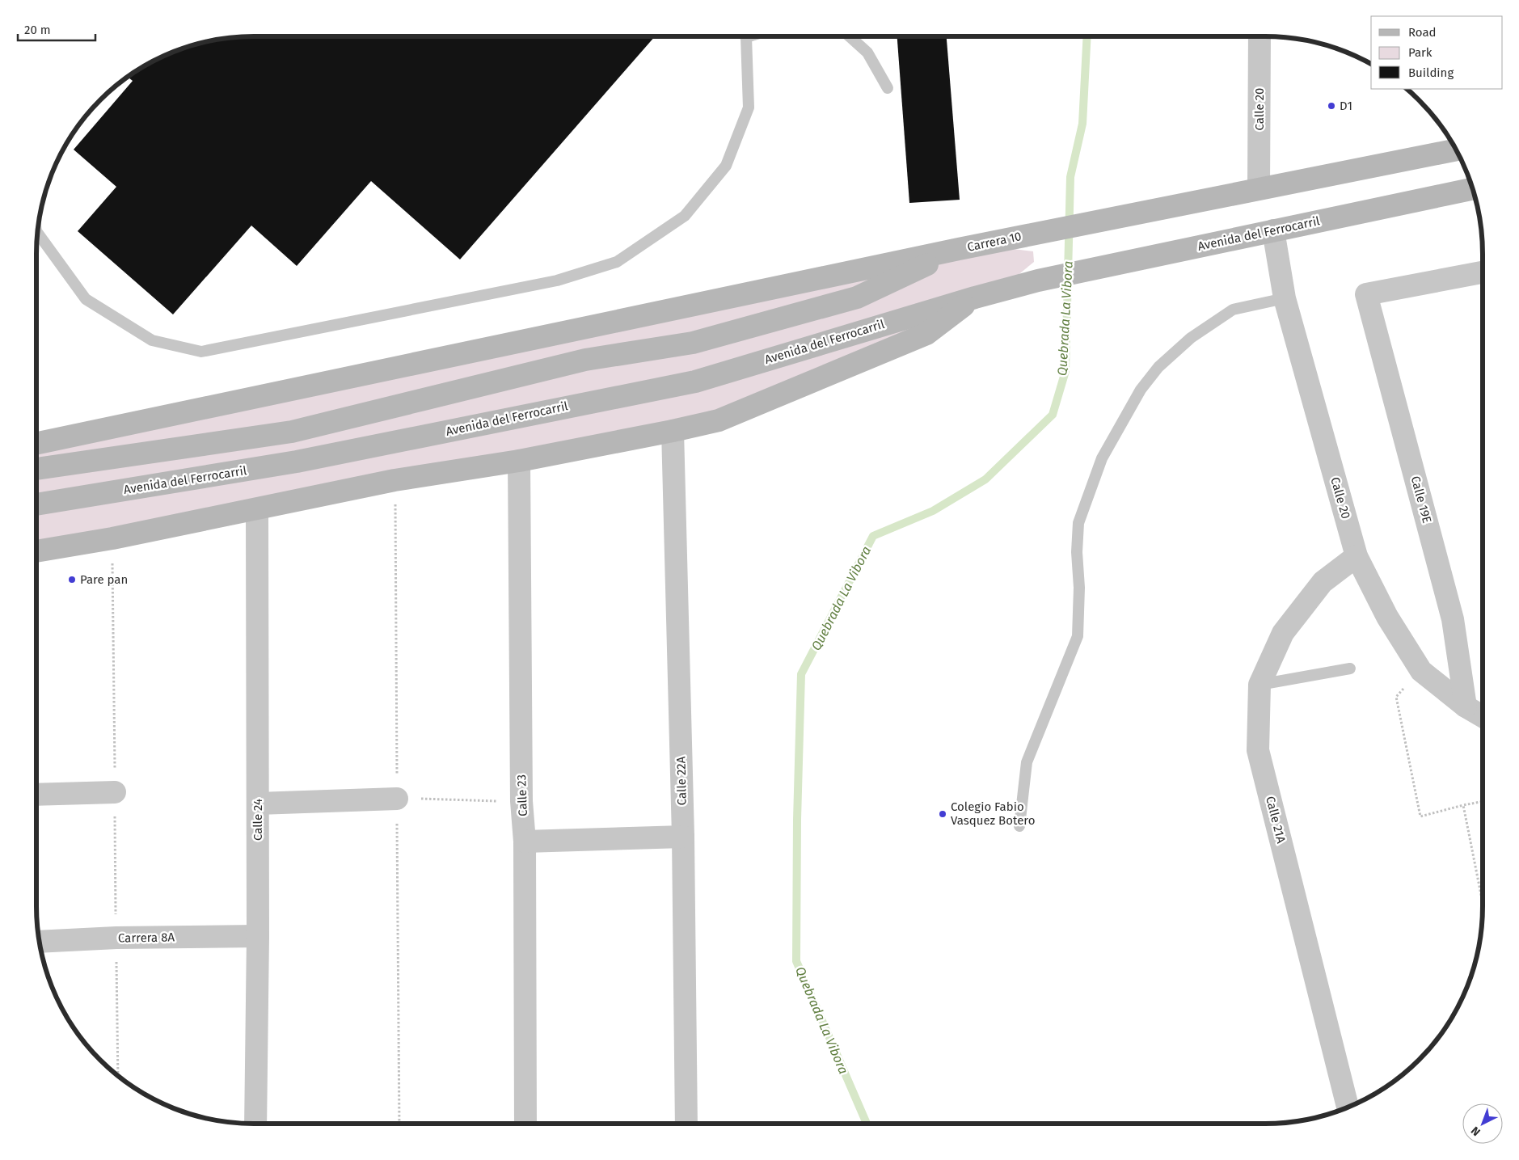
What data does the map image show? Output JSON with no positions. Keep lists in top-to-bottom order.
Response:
{
  "streets": {
    "main road": ["Avenida del Ferrocarril", "Carrera 10"],
    "street": [
      "Calle 20",
      "Calle 19E",
      "Calle 22A",
      "Calle 23",
      "Calle 24",
      "Calle 21A",
      "Carrera 8A"
    ]
  },
  "crossings": [
    ["Calle 20", "Avenida del Ferrocarril"],
    ["Calle 20", "Carrera 10"],
    ["Calle 20", "Calle 19E"],
    ["Calle 20", "Calle 21A"],
    ["Calle 24", "Carrera 8A"]
  ],
  "water": ["Quebrada La Vibora"],
  "places": ["D1", "Pare pan", "Colegio Fabio Vasquez Botero"],
  "legend": ["Road", "Park", "Building"],
  "scale_bar": "20 m",
  "north": "bottom left"
}
